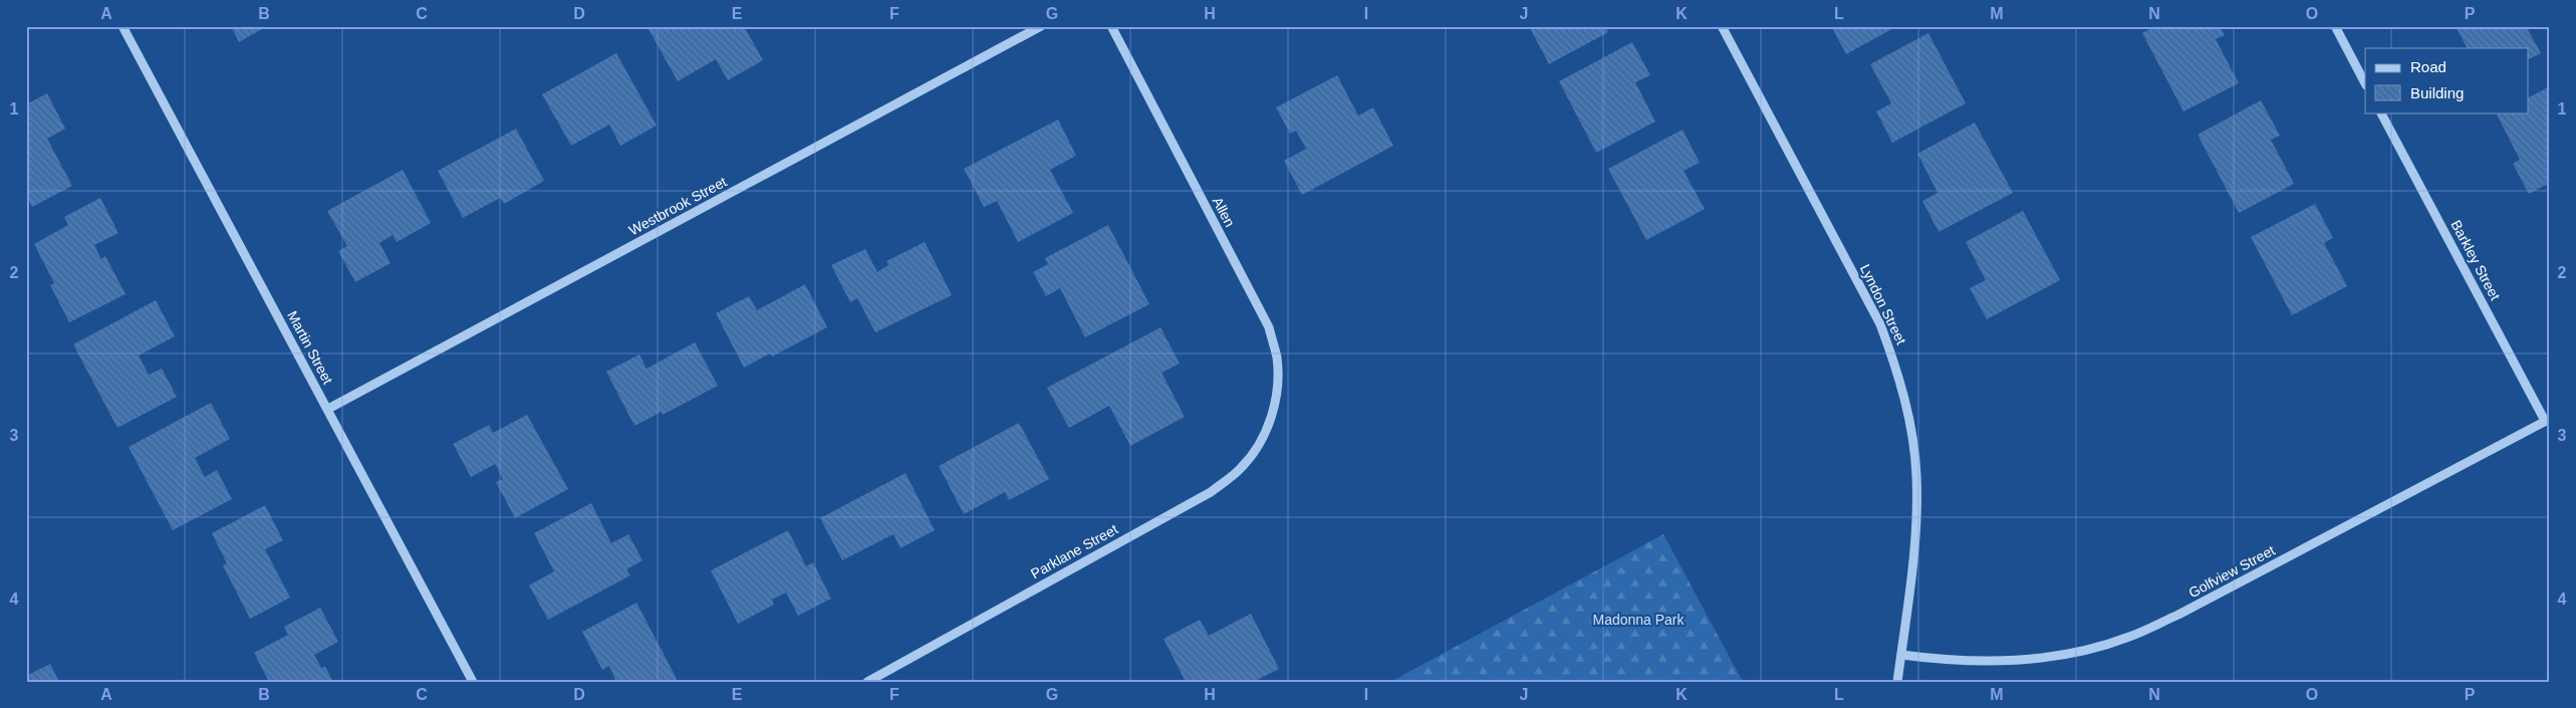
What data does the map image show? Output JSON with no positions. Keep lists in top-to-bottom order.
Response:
{
  "streets": {
    "street": [
      "Westbrook Street",
      "Allen",
      "Barkley Street",
      "Lyndon Street",
      "Martin Street",
      "Parklane Street",
      "Golfview Street"
    ]
  },
  "crossings": [
    ["Westbrook Street", "Martin Street"],
    ["Allen", "Parklane Street"],
    ["Barkley Street", "Golfview Street"],
    ["Lyndon Street", "Golfview Street"]
  ],
  "parks": ["Madonna Park"],
  "legend": ["Road", "Building"],
  "grid": {
    "columns": [
      "A",
      "B",
      "C",
      "D",
      "E",
      "F",
      "G",
      "H",
      "I",
      "J",
      "K",
      "L",
      "M",
      "N",
      "O",
      "P"
    ],
    "rows": [
      "1",
      "2",
      "3",
      "4"
    ]
  }
}
